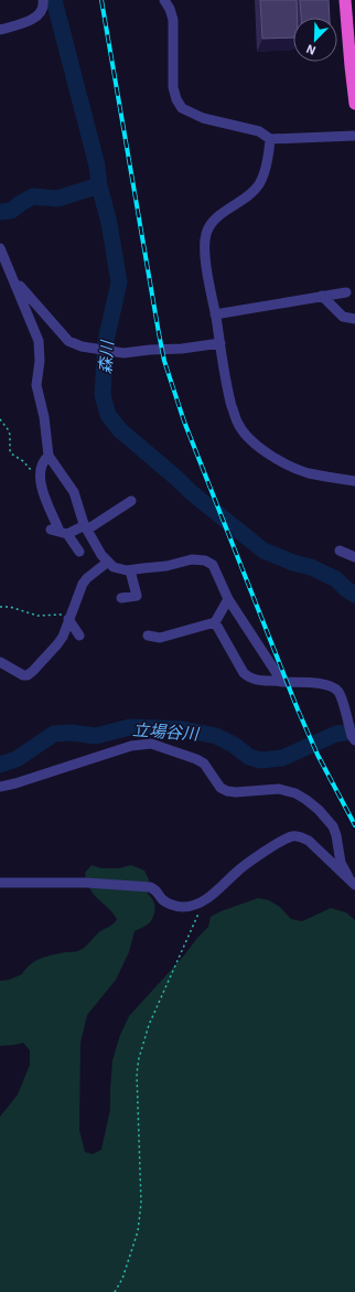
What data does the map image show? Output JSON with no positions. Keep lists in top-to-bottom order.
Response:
{
  "water": ["森川", "立場谷川"],
  "north": "bottom left"
}
